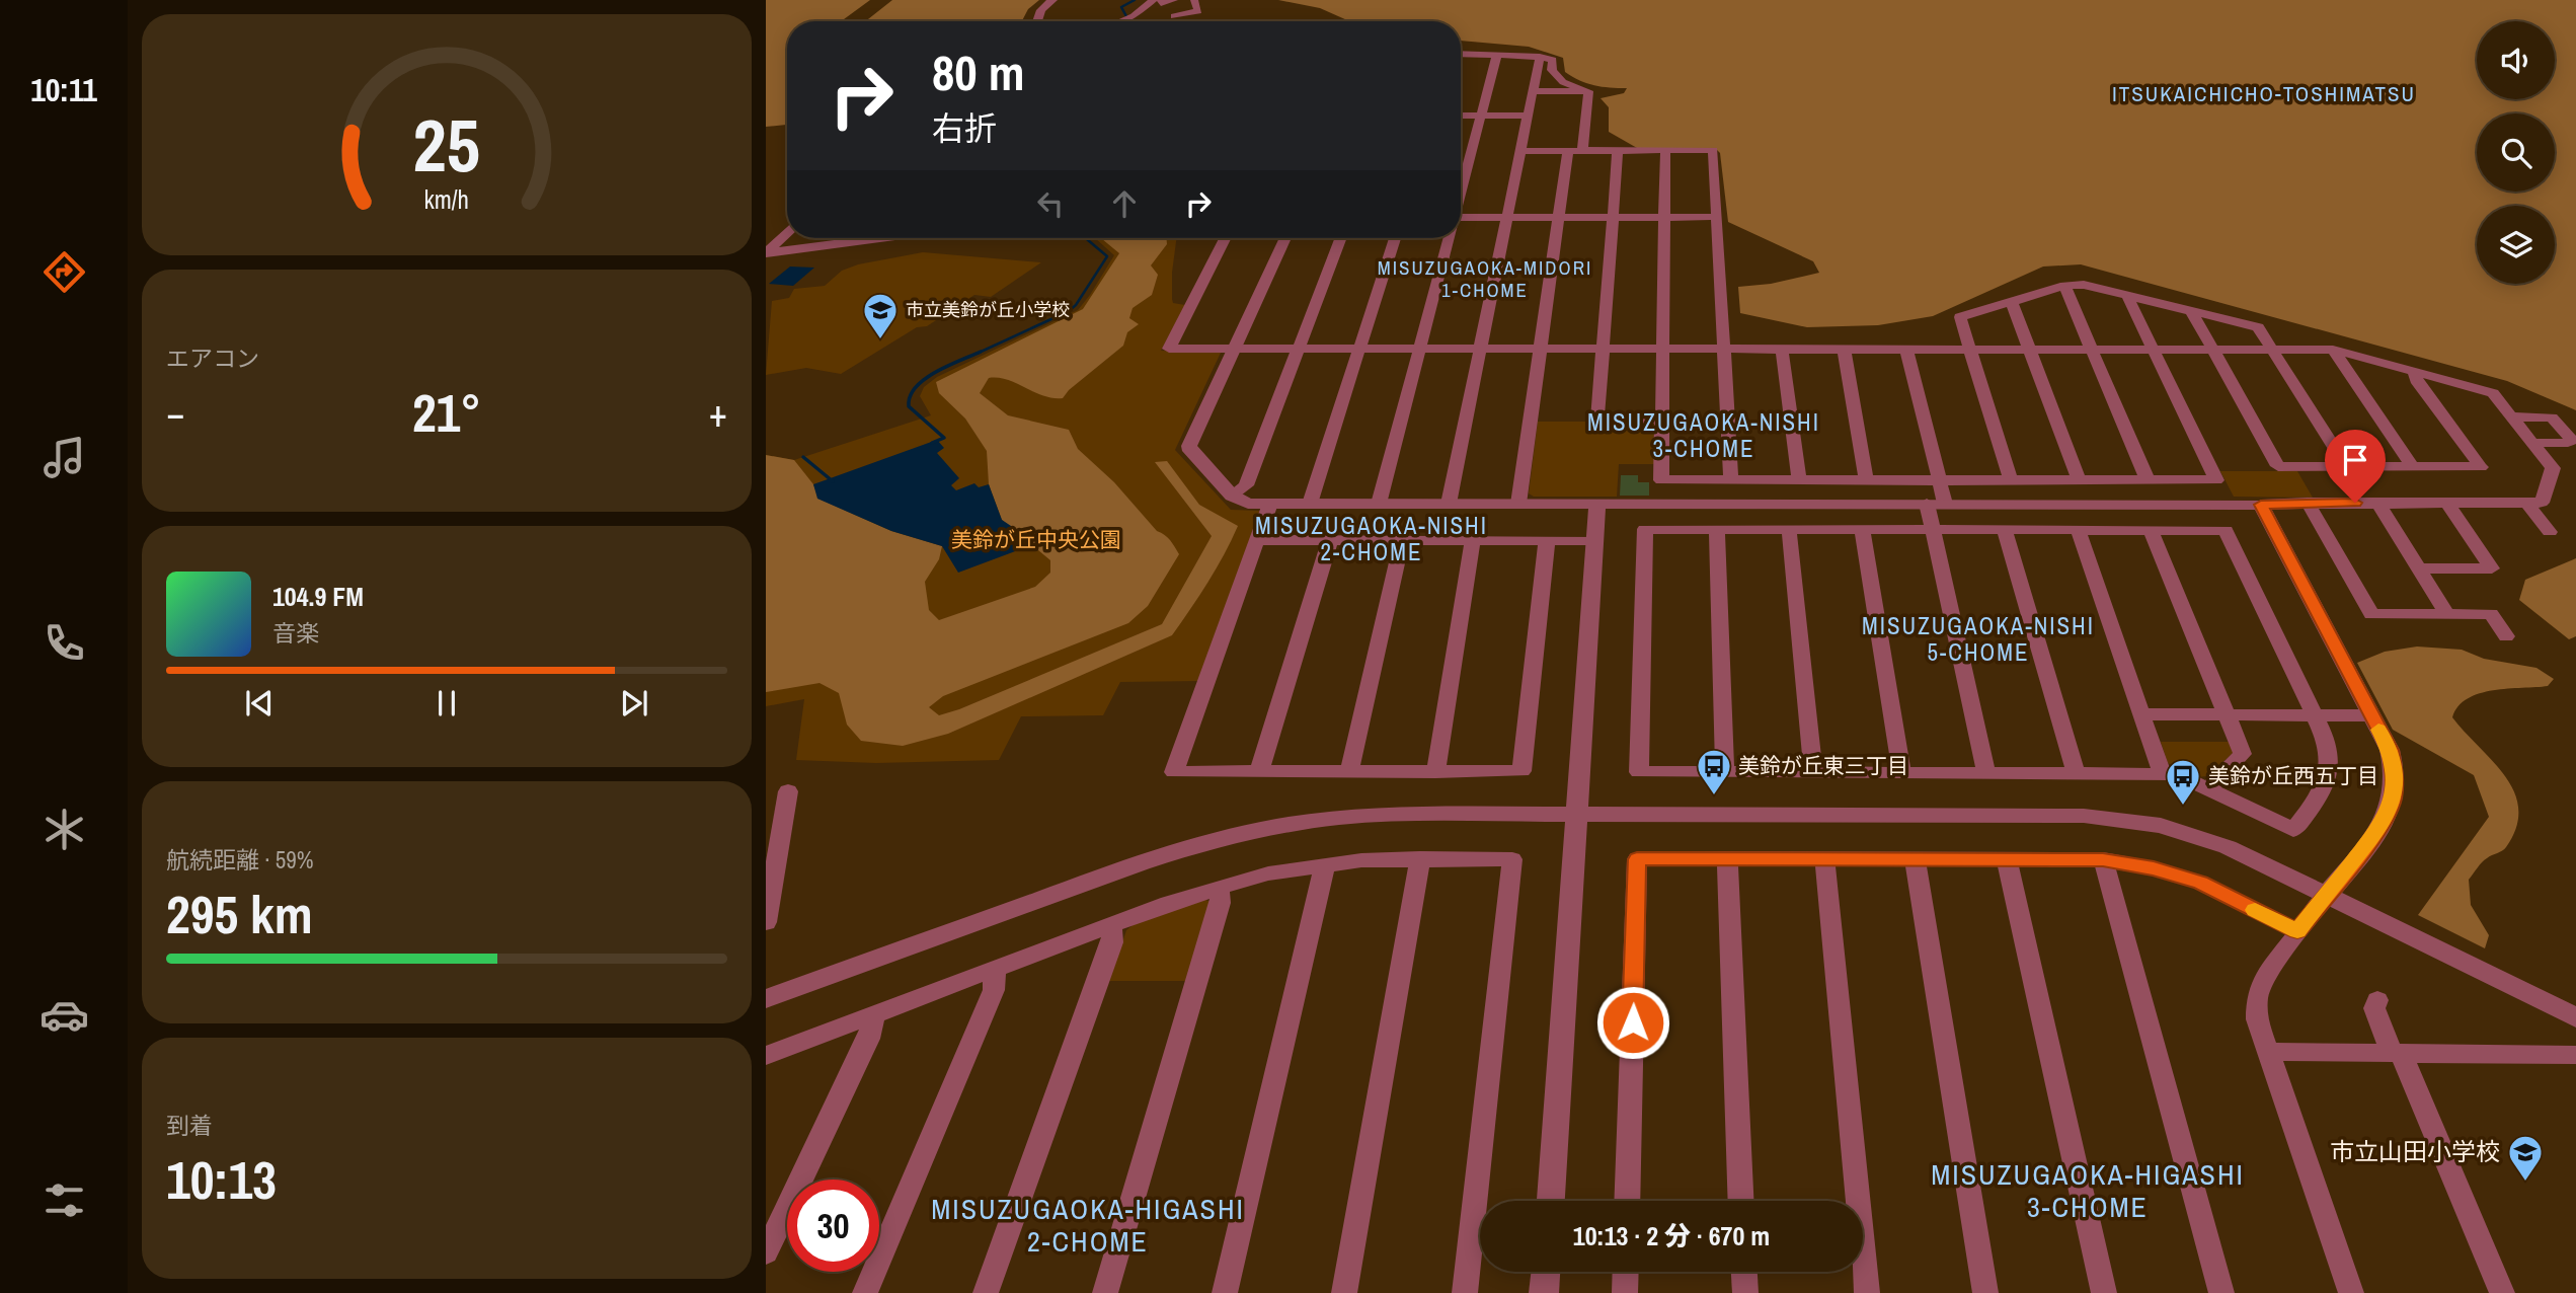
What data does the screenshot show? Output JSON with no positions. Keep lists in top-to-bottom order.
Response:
{
  "districts": [
    "ITSUKAICHICHO-TOSHIMATSU",
    "MISUZUGAOKA-MIDORI 1-CHOME",
    "MISUZUGAOKA-NISHI 3-CHOME",
    "MISUZUGAOKA-NISHI 2-CHOME",
    "MISUZUGAOKA-NISHI 5-CHOME",
    "MISUZUGAOKA-HIGASHI 3-CHOME",
    "MISUZUGAOKA-HIGASHI 2-CHOME"
  ],
  "parks": ["美鈴が丘中央公園"],
  "places": {
    "school or university": ["市立美鈴が丘小学校", "市立山田小学校"],
    "bus stop": ["美鈴が丘東三丁目", "美鈴が丘西五丁目"]
  },
  "page": {
    "tabs": "10:11",
    "turn": ["80 m", "右折"],
    "tile": [
      "エアコン",
      ["航続距離 · 59%", "295 km"],
      ["到着", "10:13"]
    ],
    "heat": ["−", "21°", "+"],
    "song": ["104.9 FM", "音楽"],
    "limit": "30",
    "trip": "10:13 · 2 分 · 670 m",
    "gauge": ["25", "km/h"]
  }
}
